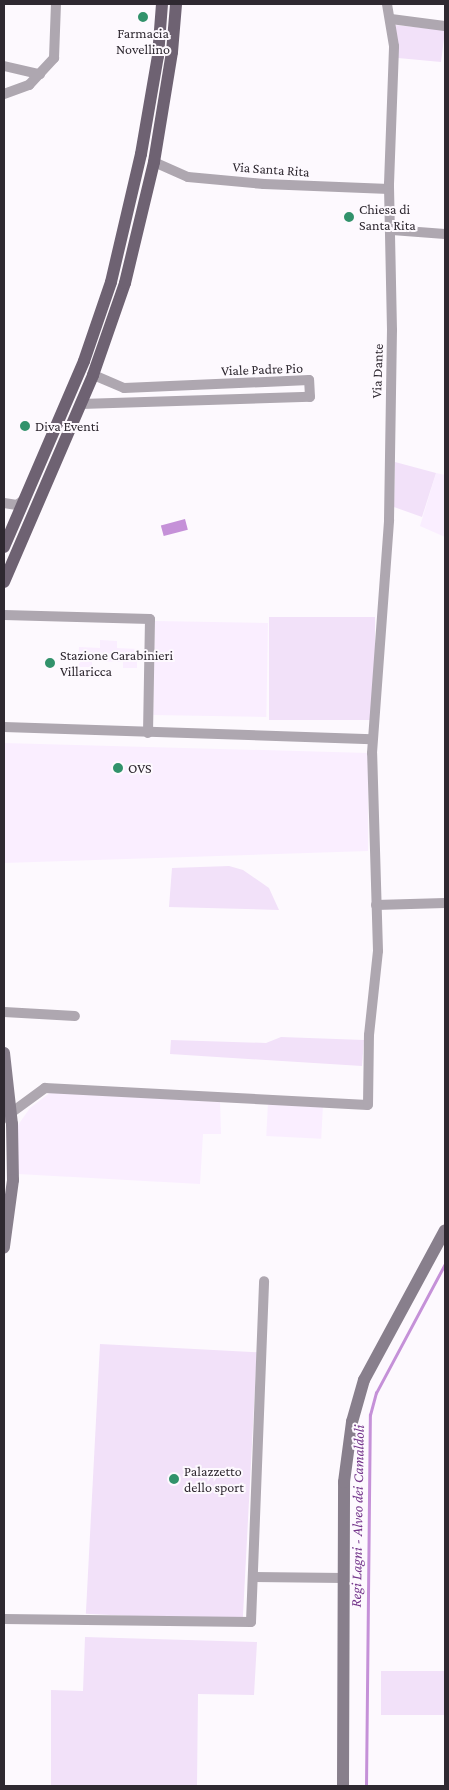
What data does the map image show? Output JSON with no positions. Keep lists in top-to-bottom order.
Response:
{
  "streets": {
    "street": ["Via Santa Rita", "Viale Padre Pio", "Via Dante"]
  },
  "crossings": [
    ["Via Santa Rita", "Via Dante"]
  ],
  "water": ["Regi Lagni - Alveo dei Camaldoli"],
  "places": [
    "Farmacia Novellino",
    "Chiesa di Santa Rita",
    "Diva Eventi",
    "Stazione Carabinieri Villaricca",
    "OVS",
    "Palazzetto dello sport"
  ]
}
